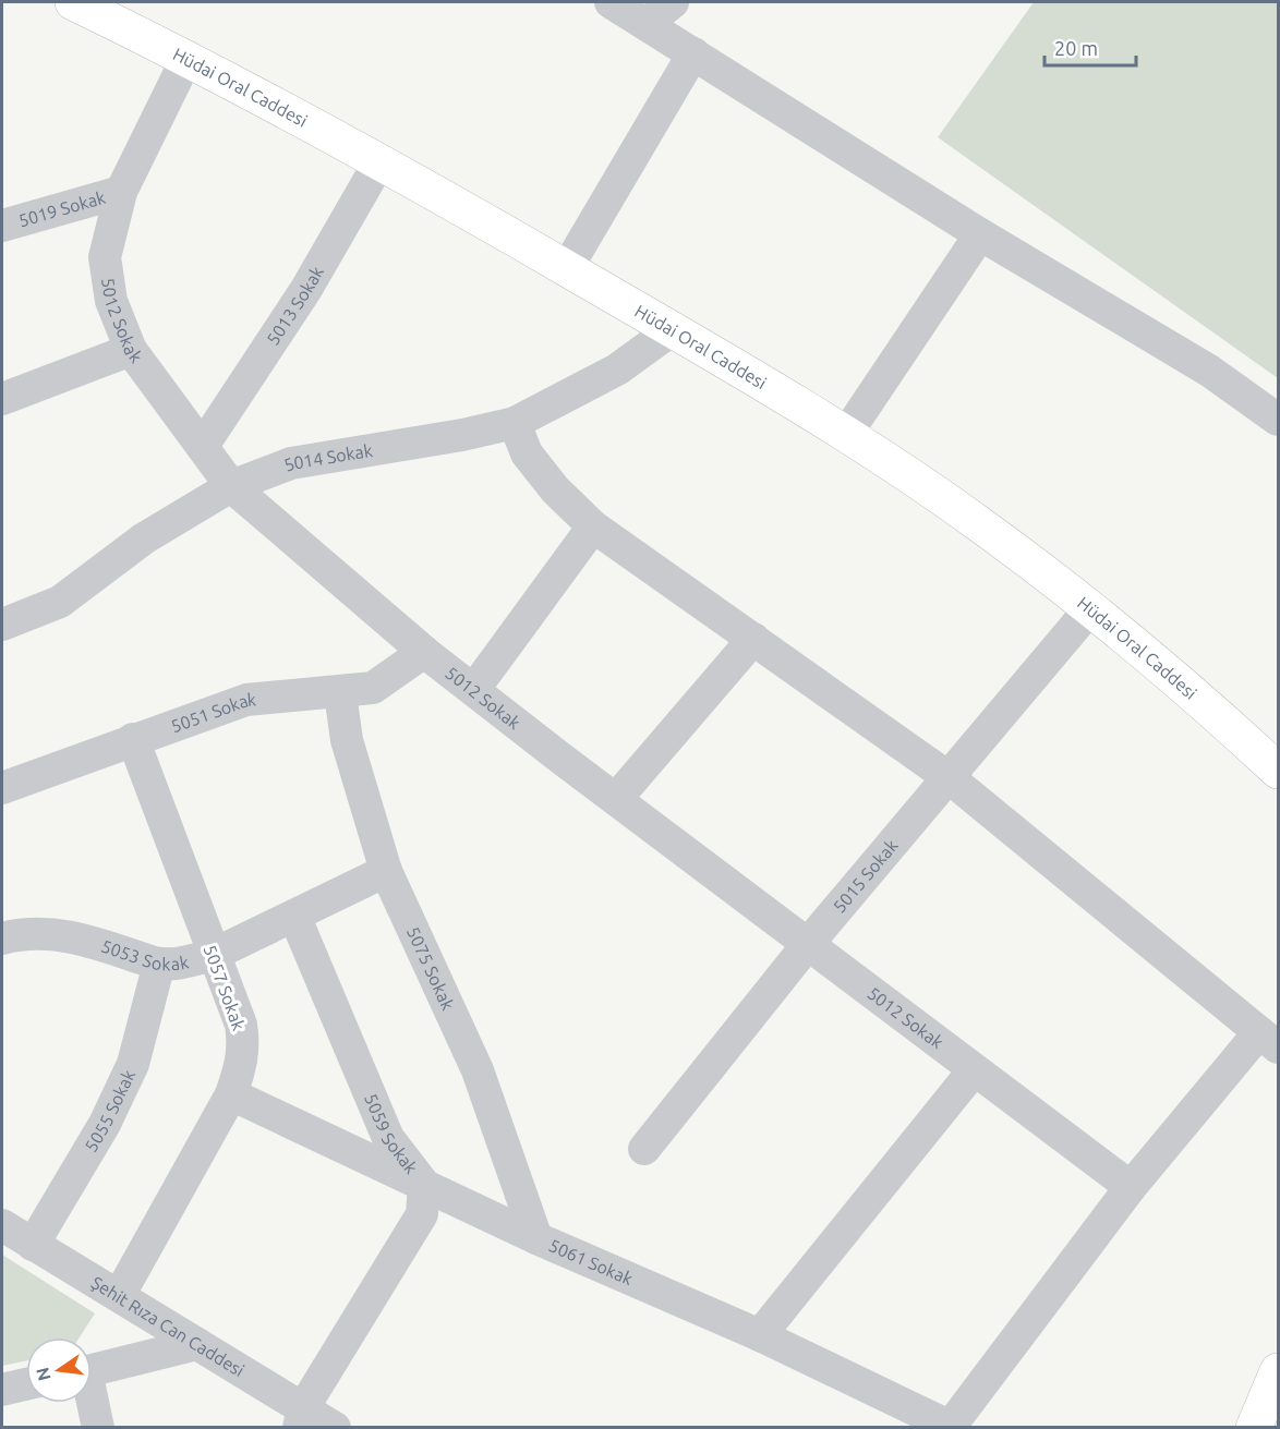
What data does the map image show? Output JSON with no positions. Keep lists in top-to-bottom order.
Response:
{
  "streets": {
    "street": [
      "Hüdai Oral Caddesi",
      "5019 Sokak",
      "5013 Sokak",
      "5012 Sokak",
      "5014 Sokak",
      "5051 Sokak",
      "5015 Sokak",
      "5053 Sokak",
      "5075 Sokak",
      "5057 Sokak",
      "5055 Sokak",
      "5059 Sokak",
      "5061 Sokak",
      "Şehit Rıza Can Caddesi"
    ]
  },
  "crossings": [
    ["Hüdai Oral Caddesi", "5013 Sokak"],
    ["Hüdai Oral Caddesi", "5012 Sokak"],
    ["Hüdai Oral Caddesi", "5014 Sokak"],
    ["Hüdai Oral Caddesi", "5015 Sokak"],
    ["5019 Sokak", "5012 Sokak"],
    ["5013 Sokak", "5012 Sokak"],
    ["5012 Sokak", "5014 Sokak"],
    ["5012 Sokak", "5051 Sokak"],
    ["5012 Sokak", "5015 Sokak"],
    ["5051 Sokak", "5075 Sokak"],
    ["5051 Sokak", "5057 Sokak"],
    ["5053 Sokak", "5075 Sokak"],
    ["5053 Sokak", "5057 Sokak"],
    ["5053 Sokak", "5055 Sokak"],
    ["5053 Sokak", "5059 Sokak"],
    ["5075 Sokak", "5061 Sokak"],
    ["5057 Sokak", "5061 Sokak"],
    ["5057 Sokak", "Şehit Rıza Can Caddesi"],
    ["5055 Sokak", "Şehit Rıza Can Caddesi"],
    ["5059 Sokak", "5061 Sokak"],
    ["5059 Sokak", "Şehit Rıza Can Caddesi"]
  ],
  "scale_bar": "20 m",
  "north": "left"
}
